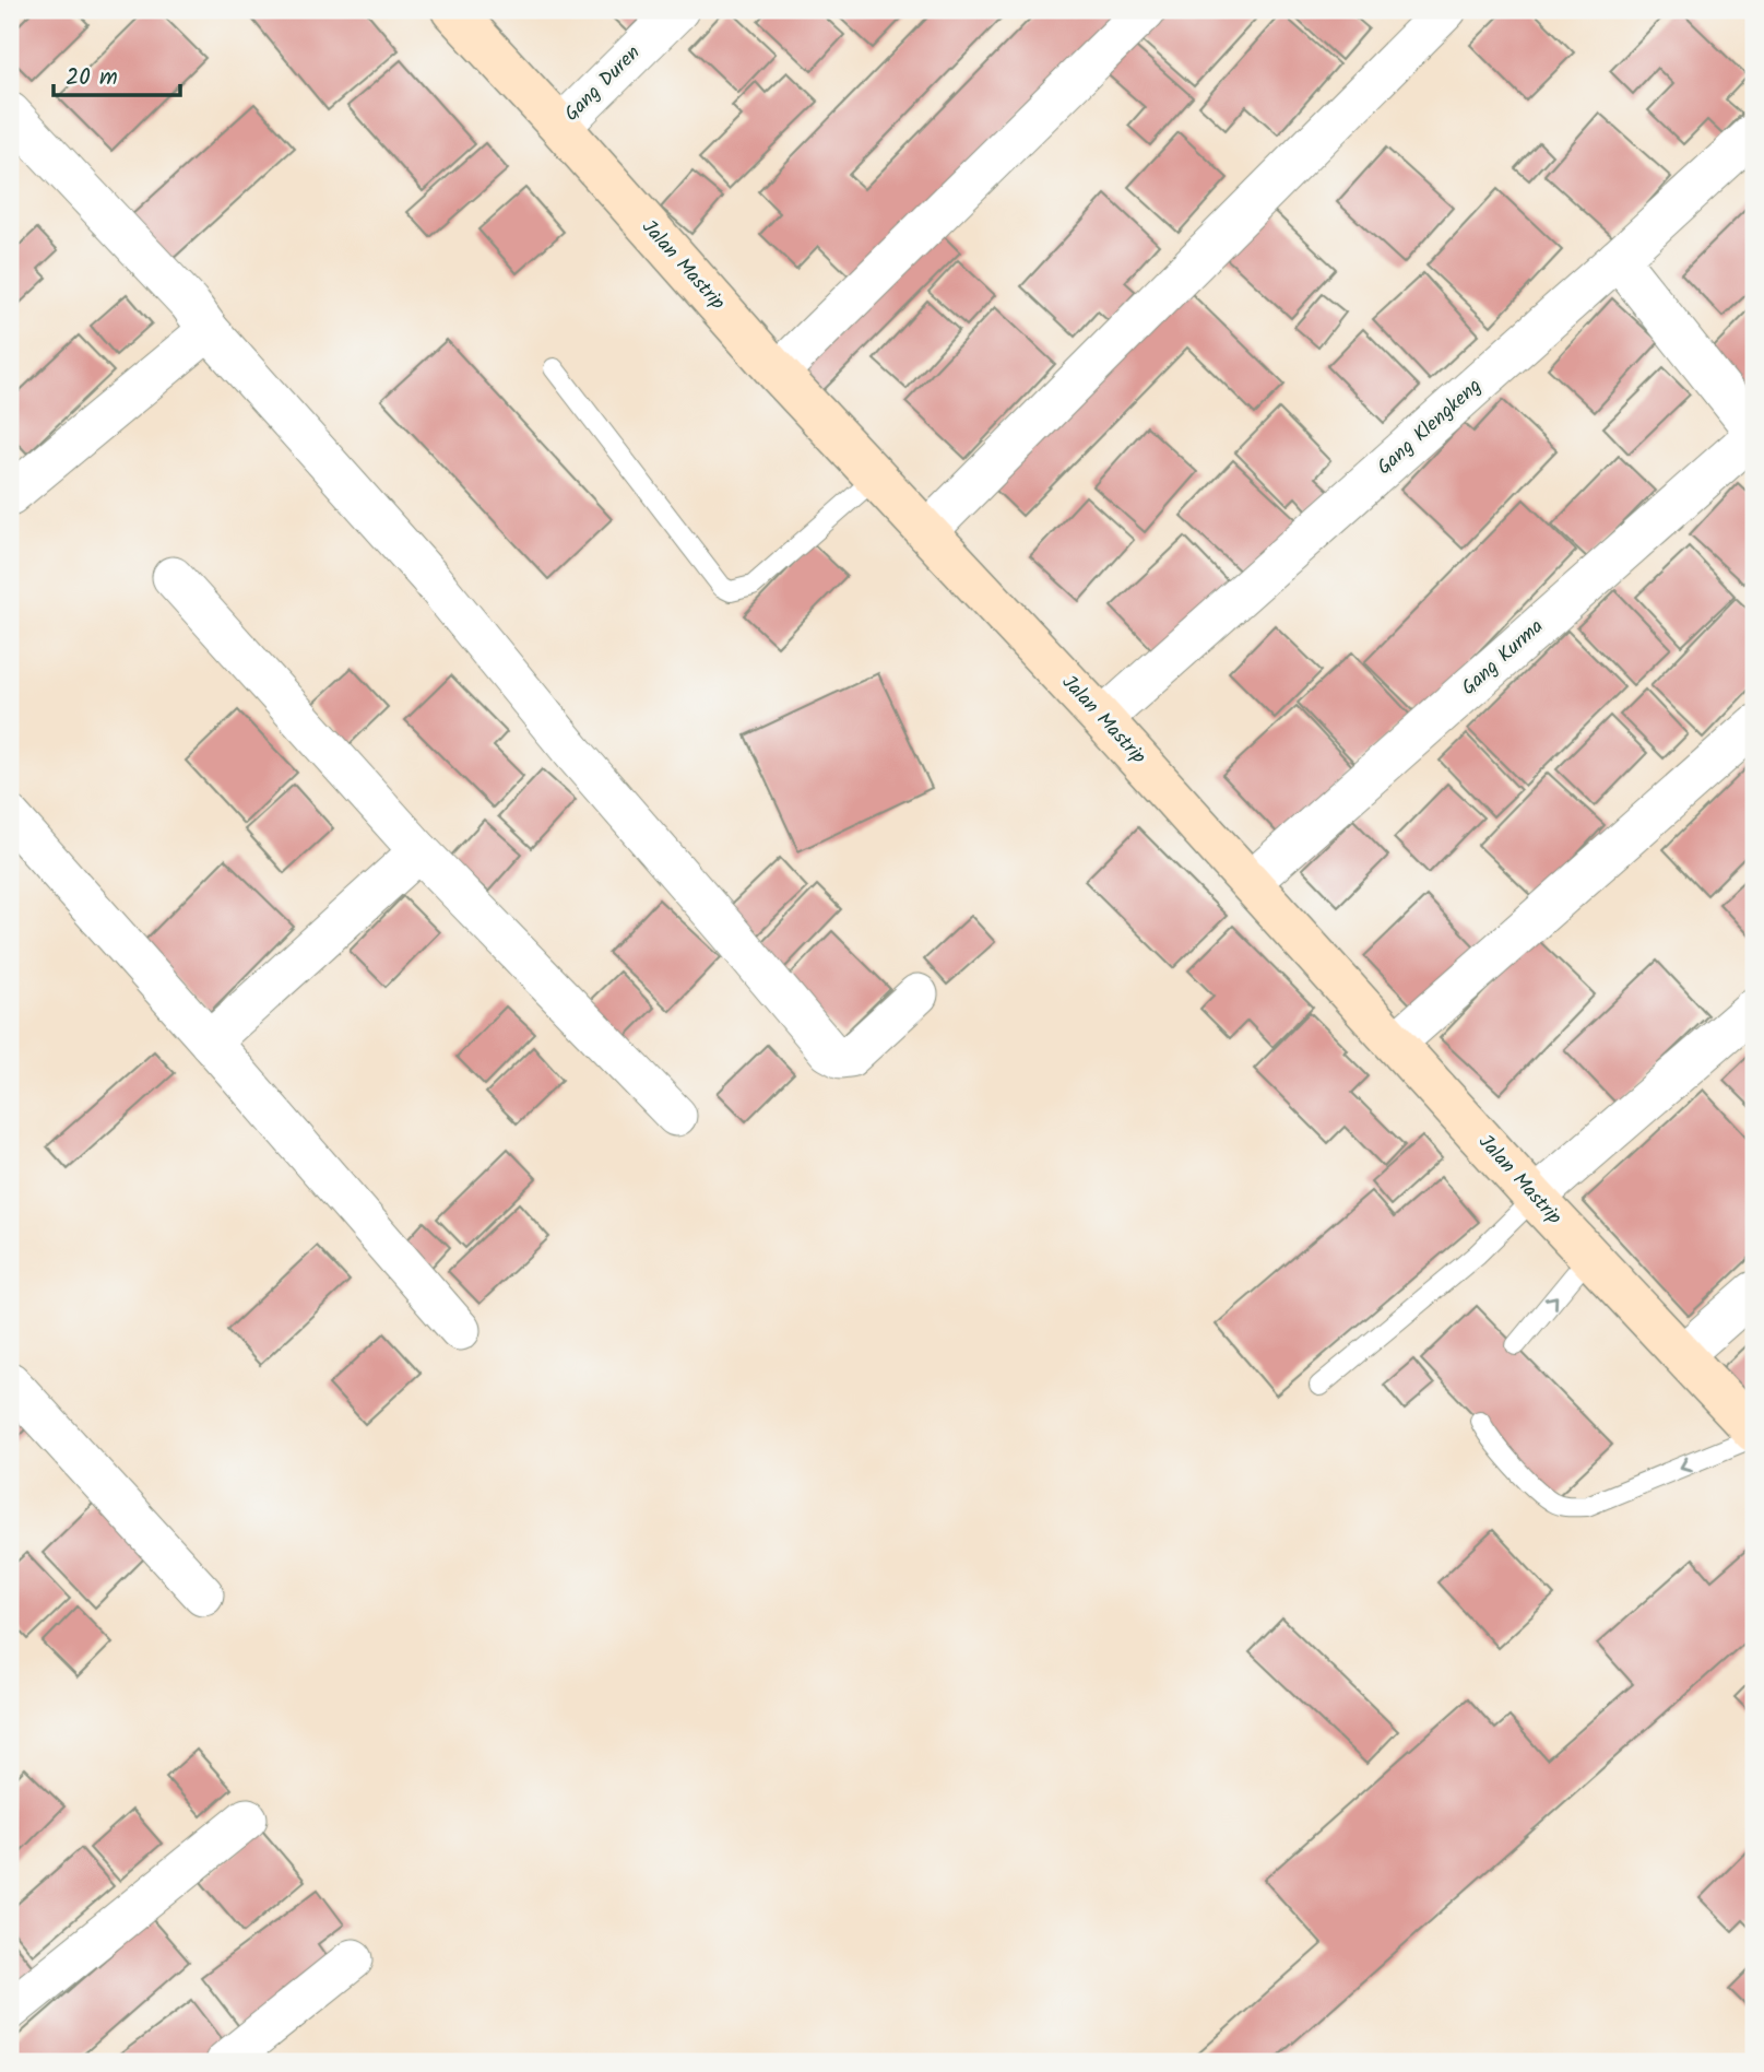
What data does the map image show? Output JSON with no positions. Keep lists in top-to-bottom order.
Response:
{
  "streets": {
    "main road": ["Jalan Mastrip"],
    "street": ["Gang Duren", "Gang Klengkeng", "Gang Kurma"]
  },
  "crossings": [
    ["Gang Duren", "Jalan Mastrip"],
    ["Jalan Mastrip", "Gang Klengkeng"],
    ["Jalan Mastrip", "Gang Kurma"]
  ],
  "scale_bar": "20 m"
}
